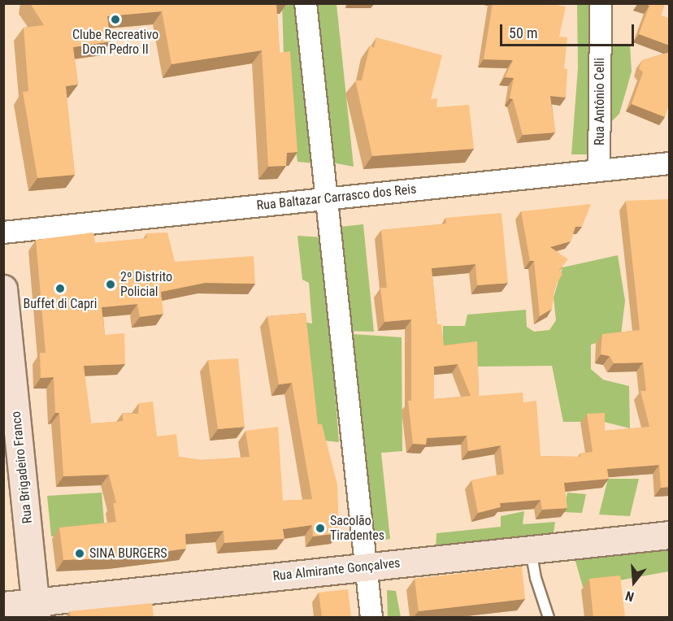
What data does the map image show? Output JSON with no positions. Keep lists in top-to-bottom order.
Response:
{
  "streets": {
    "street": [
      "Rua Antônio Celli",
      "Rua Baltazar Carrasco dos Reis",
      "Rua Brigadeiro Franco",
      "Rua Almirante Gonçalves"
    ]
  },
  "crossings": [
    ["Rua Antônio Celli", "Rua Baltazar Carrasco dos Reis"],
    ["Rua Brigadeiro Franco", "Rua Almirante Gonçalves"]
  ],
  "places": [
    "Clube Recreativo Dom Pedro II",
    "2º Distrito Policial",
    "Buffet di Capri",
    "Sacolão Tiradentes",
    "SINA BURGERS"
  ],
  "scale_bar": "50 m",
  "north": "bottom"
}
